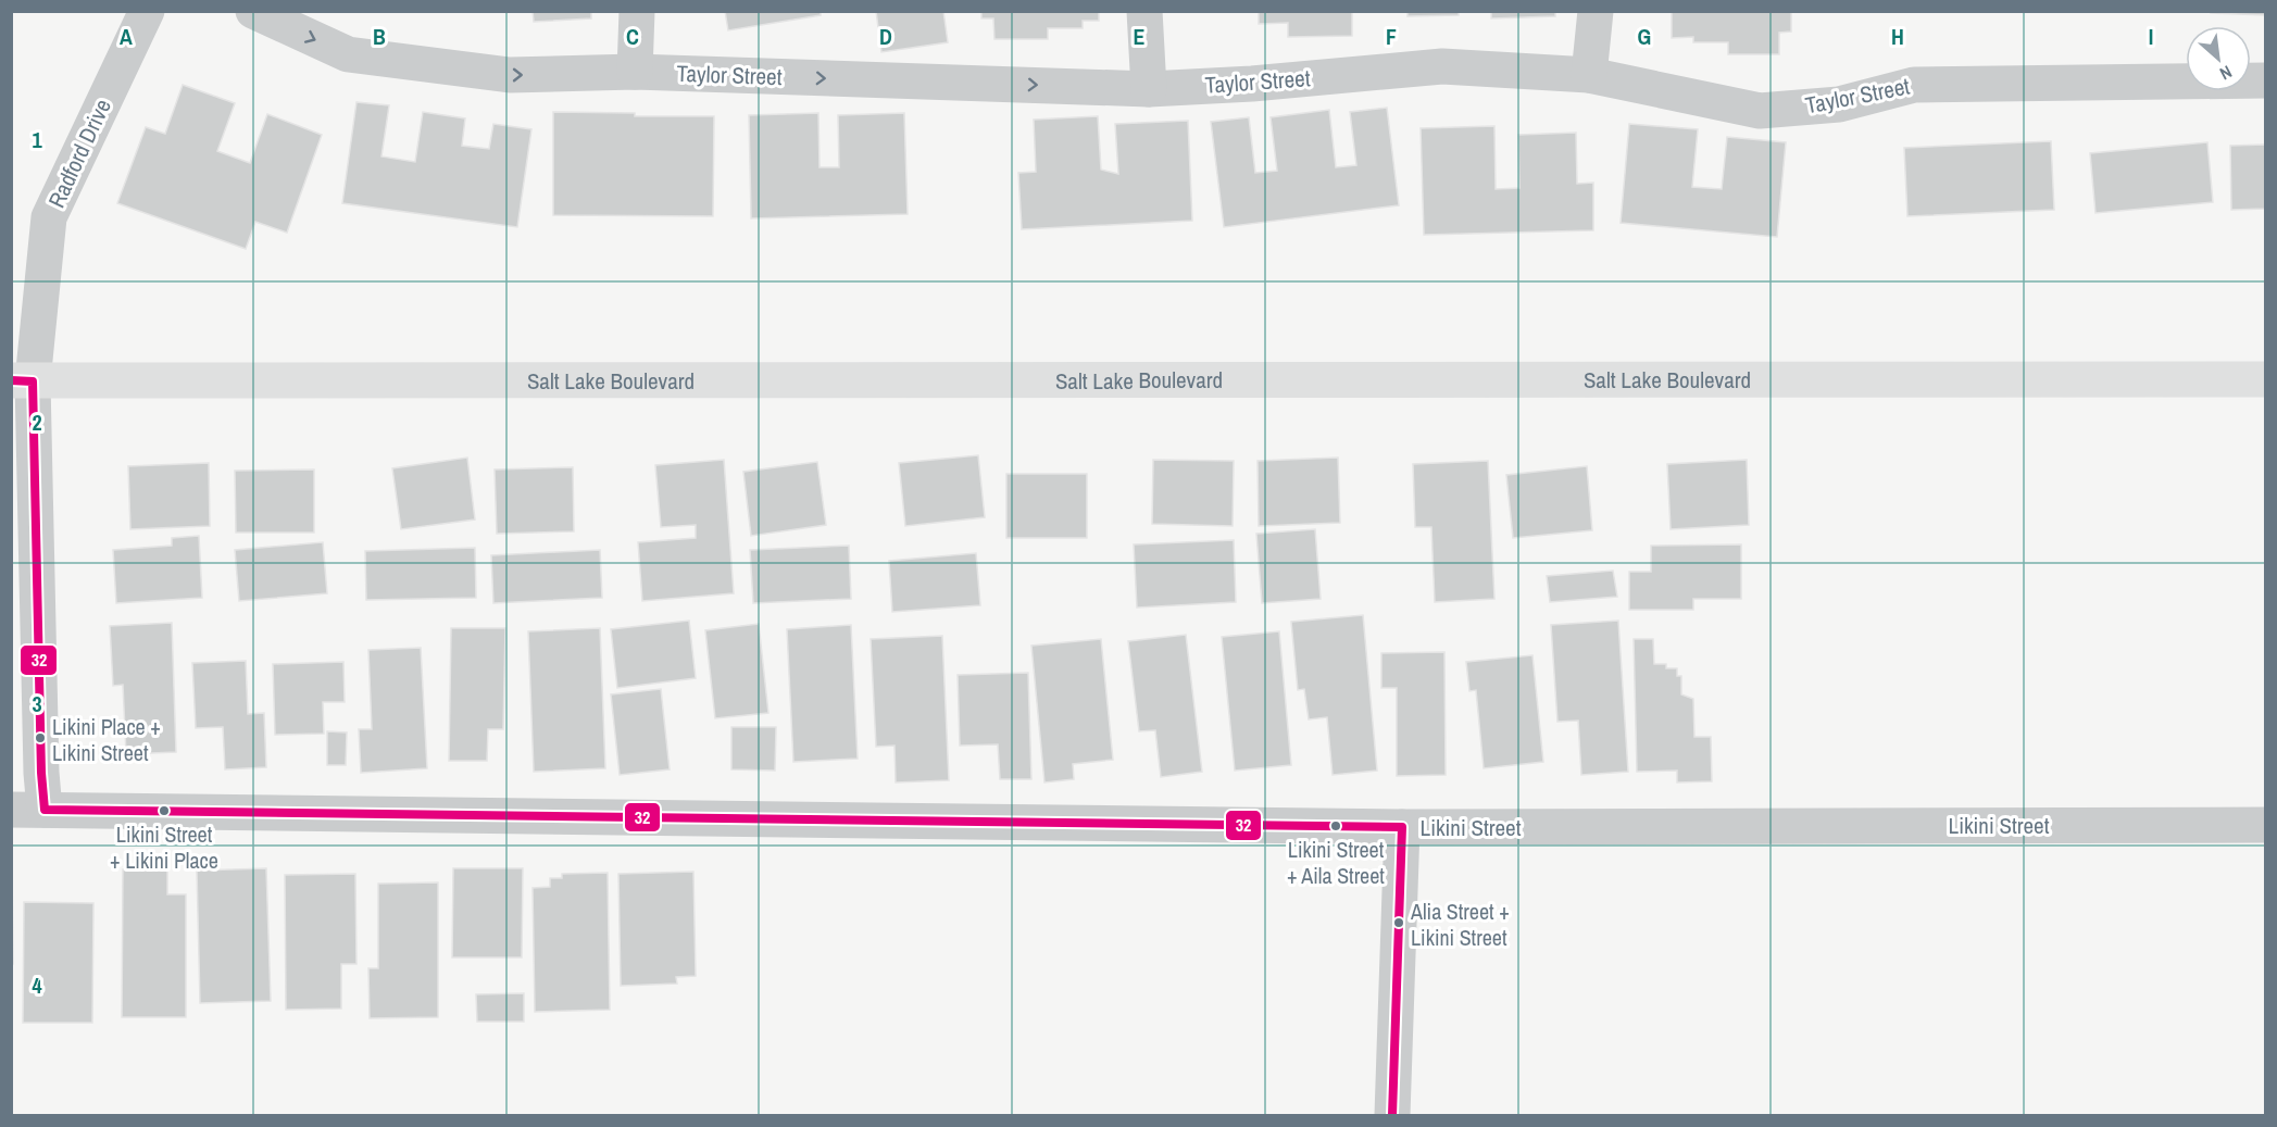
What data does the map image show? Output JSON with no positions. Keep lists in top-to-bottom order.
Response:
{
  "streets": {
    "main road": ["Salt Lake Boulevard"],
    "street": ["Taylor Street", "Radford Drive", "Likini Street"]
  },
  "crossings": [
    ["Radford Drive", "Salt Lake Boulevard"],
    ["Radford Drive", "Likini Street"]
  ],
  "one_way": ["Taylor Street"],
  "places": [
    "Likini Place + Likini Street",
    "Likini Street + Likini Place",
    "Likini Street + Aila Street",
    "Alia Street + Likini Street"
  ],
  "lines": ["transit line 32"],
  "north": "bottom right",
  "grid": {
    "columns": [
      "A",
      "B",
      "C",
      "D",
      "E",
      "F",
      "G",
      "H",
      "I"
    ],
    "rows": [
      "1",
      "2",
      "3",
      "4"
    ]
  }
}
